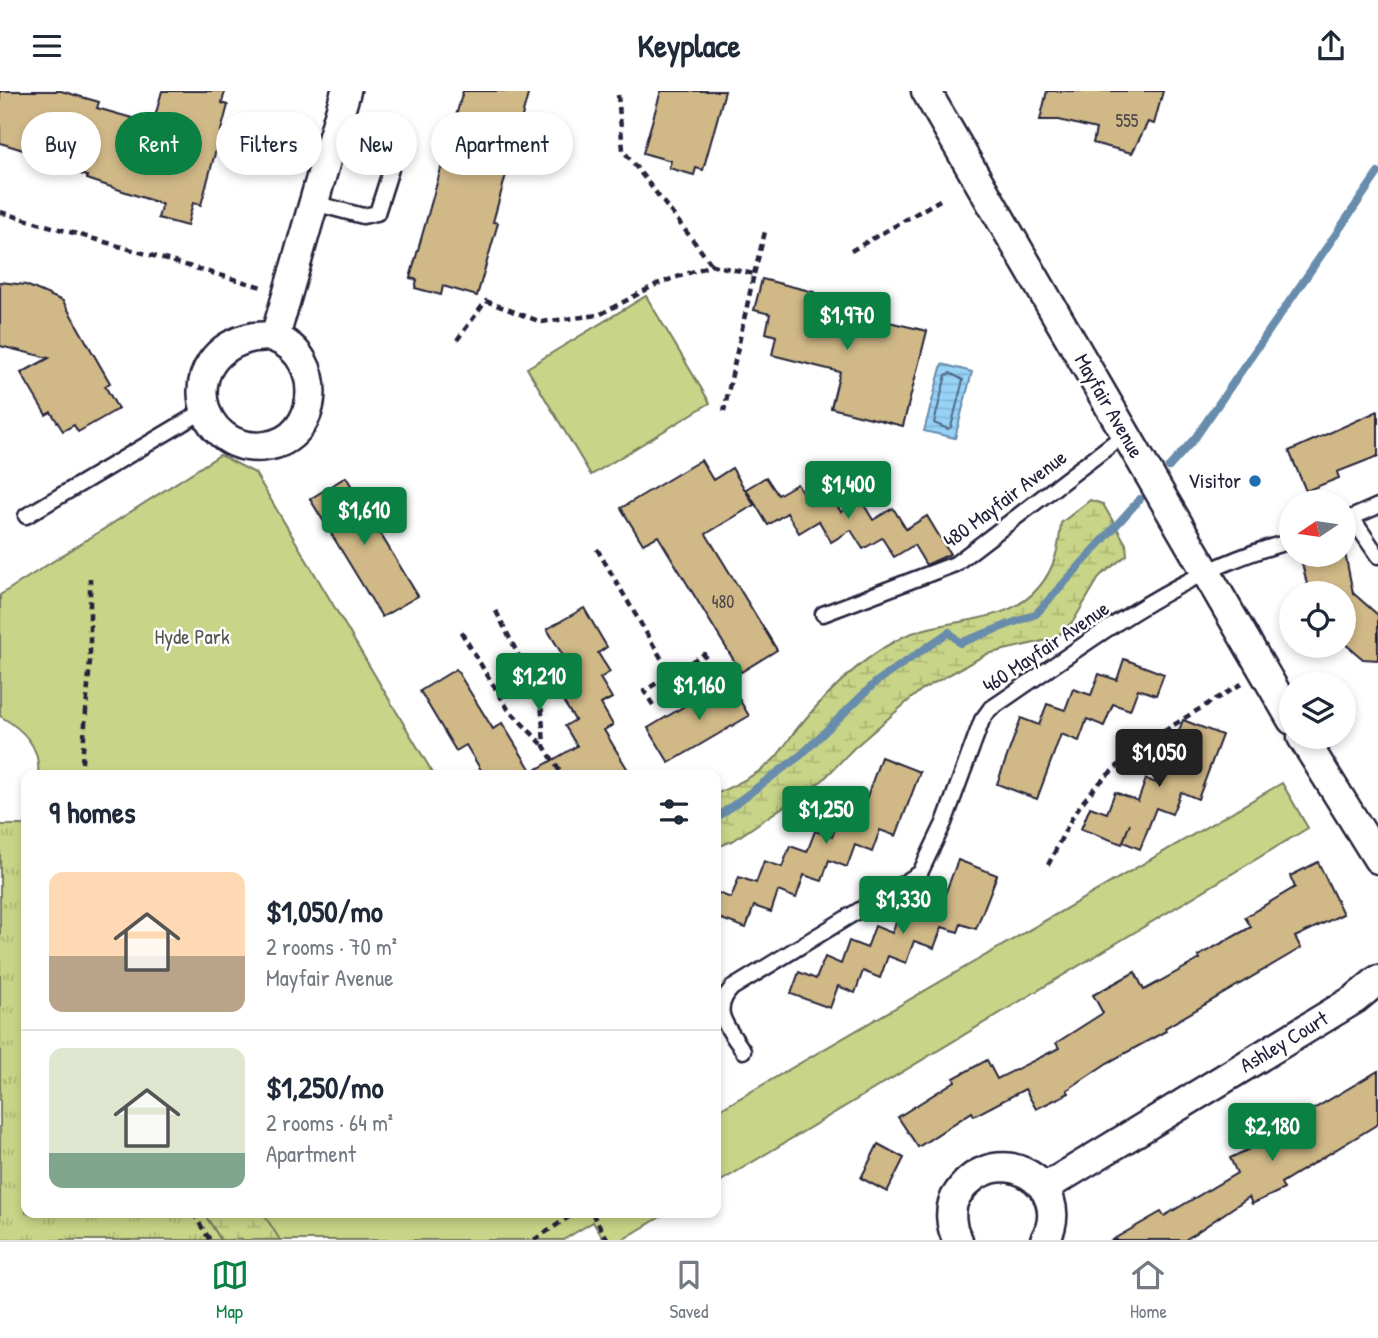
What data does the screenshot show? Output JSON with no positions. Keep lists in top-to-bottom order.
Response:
{
  "streets": {
    "street": ["Mayfair Avenue", "Ashley Court"],
    "lane": ["480 Mayfair Avenue", "460 Mayfair Avenue"]
  },
  "crossings": [
    ["Mayfair Avenue", "480 Mayfair Avenue"],
    ["Mayfair Avenue", "460 Mayfair Avenue"]
  ],
  "parks": ["Hyde Park"],
  "places": ["Visitor"],
  "house_numbers": ["555", "480"],
  "north": "left",
  "page": {
    "header": "Keyplace",
    "chip": [
      "Buy",
      "Rent",
      "Filters",
      "New",
      "Apartment"
    ],
    "price": [
      "$1,970",
      "$1,400",
      "$1,610",
      "$1,210",
      "$1,160",
      "$1,050",
      "$1,250",
      "$1,330",
      "$2,180"
    ],
    "heading": "9 homes",
    "list": [
      {
        "name": "$1,050/mo",
        "note": "2 rooms · 70 m² · Mayfair Avenue"
      },
      {
        "name": "$1,250/mo",
        "note": "2 rooms · 64 m² · Apartment"
      }
    ],
    "tabs": ["Map", "Saved", "Home"]
  }
}
